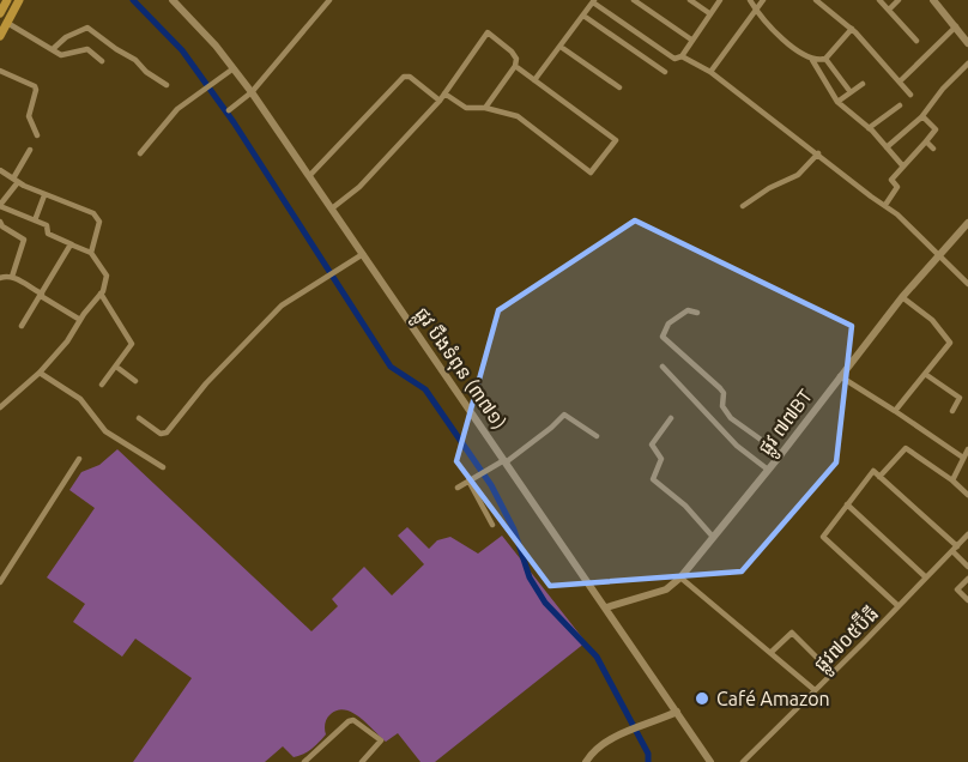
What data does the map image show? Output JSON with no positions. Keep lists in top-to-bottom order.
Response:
{
  "streets": {
    "main road": ["ផ្លូវ បឹងទំពុន (៣៧១)", "ផ្លូវ ៧៧BT"],
    "street": ["ផ្លូវ៧០៥ប៊ីធី"]
  },
  "crossings": [
    ["ផ្លូវ បឹងទំពុន (៣៧១)", "ផ្លូវ ៧៧BT"]
  ],
  "places": ["Café Amazon"]
}
